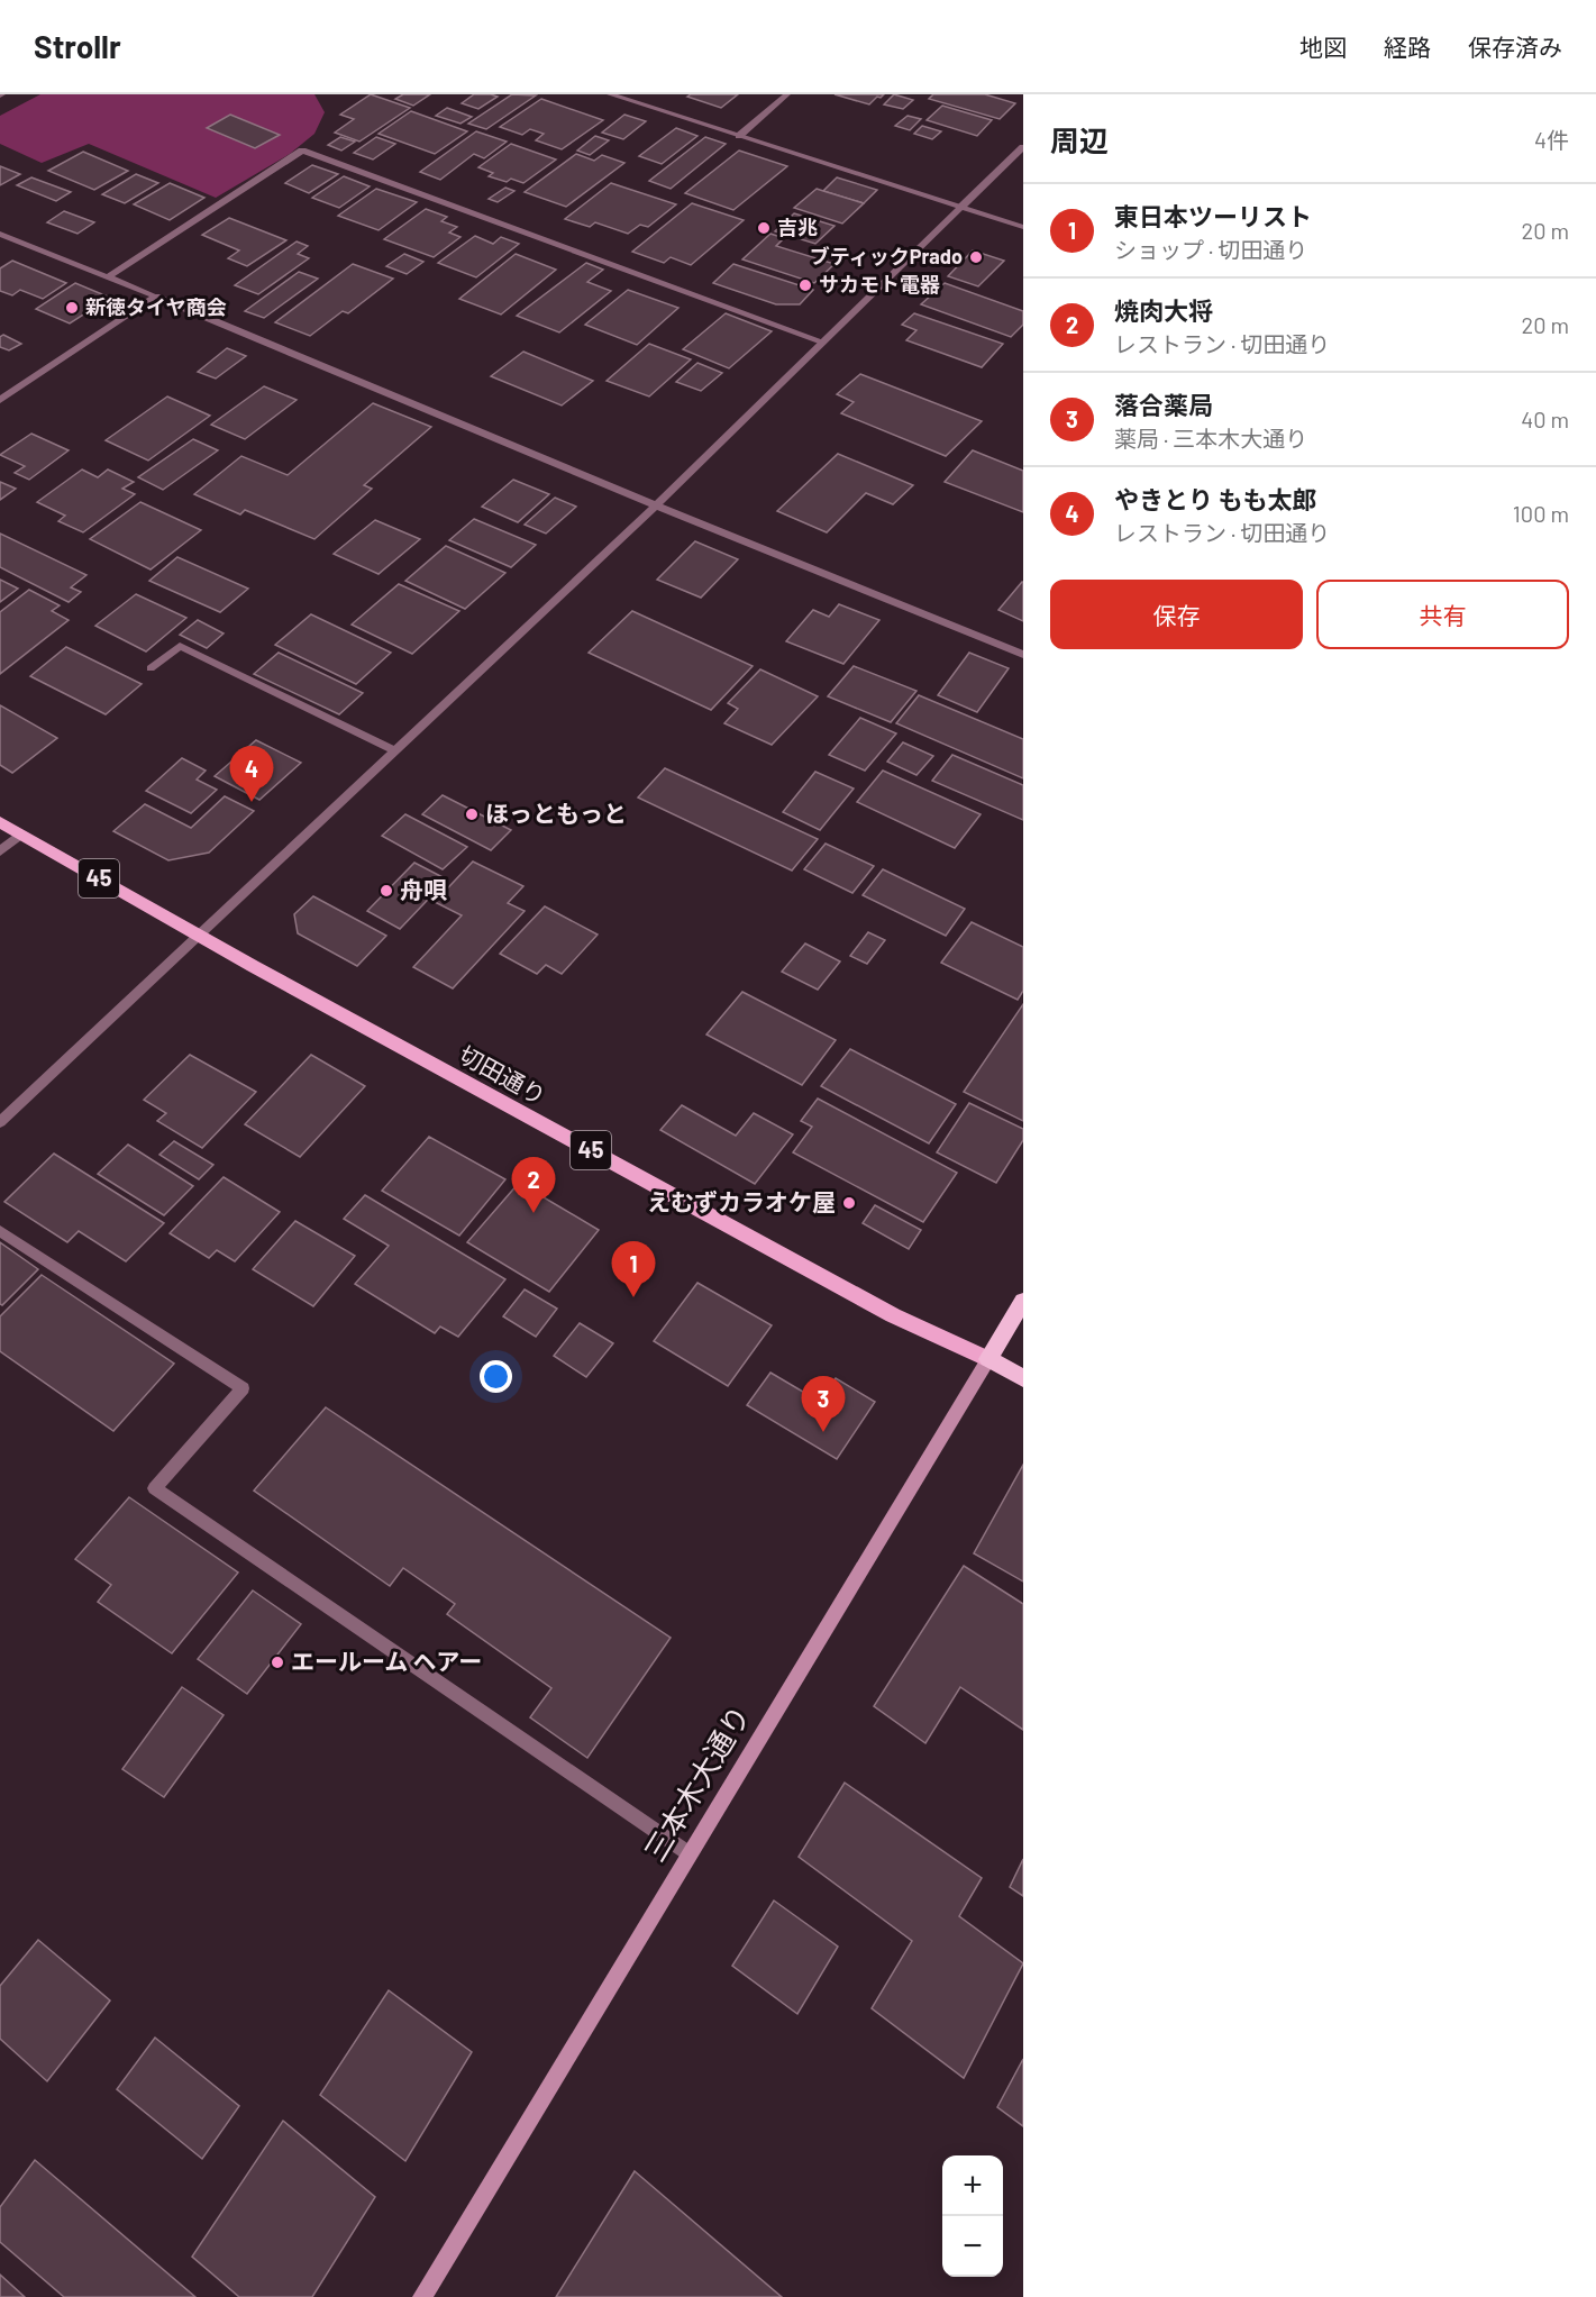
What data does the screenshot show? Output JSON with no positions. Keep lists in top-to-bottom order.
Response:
{
  "streets": {
    "highway": ["三本木大通り"],
    "main road": ["45", "切田通り"]
  },
  "crossings": [
    ["切田通り", "三本木大通り"]
  ],
  "places": [
    "吉兆",
    "ブティックPrado",
    "サカモト電器",
    "新徳タイヤ商会",
    "ほっともっと",
    "舟唄",
    "えむずカラオケ屋",
    "エールーム ヘアー"
  ],
  "page": {
    "header": "Strollr",
    "nav": ["地図", "経路", "保存済み"],
    "heading": ["周辺", "4件"],
    "list": [
      {
        "mark": "1",
        "name": "東日本ツーリスト",
        "note": "ショップ · 切田通り",
        "value": "20 m"
      },
      {
        "mark": "2",
        "name": "焼肉大将",
        "note": "レストラン · 切田通り",
        "value": "20 m"
      },
      {
        "mark": "3",
        "name": "落合薬局",
        "note": "薬局 · 三本木大通り",
        "value": "40 m"
      },
      {
        "mark": "4",
        "name": "やきとり もも太郎",
        "note": "レストラン · 切田通り",
        "value": "100 m"
      }
    ],
    "buttons": ["保存", "共有"],
    "pins": [
      "4",
      "2",
      "1",
      "3"
    ],
    "map_buttons": ["+", "−"]
  }
}
